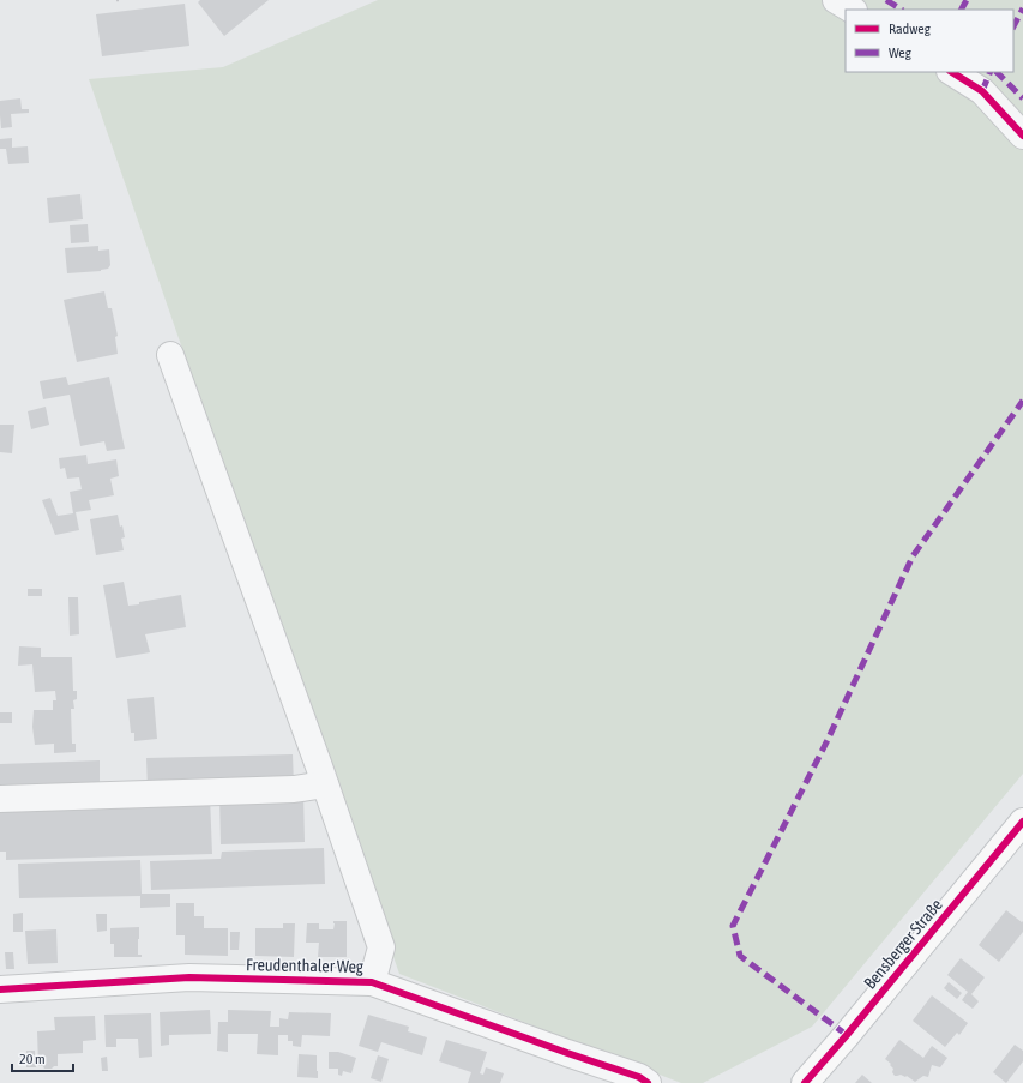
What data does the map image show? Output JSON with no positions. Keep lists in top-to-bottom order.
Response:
{
  "streets": {
    "main road": ["Bensberger Straße"],
    "street": ["Freudenthaler Weg"]
  },
  "legend": ["Radweg", "Weg"],
  "scale_bar": "20 m"
}
